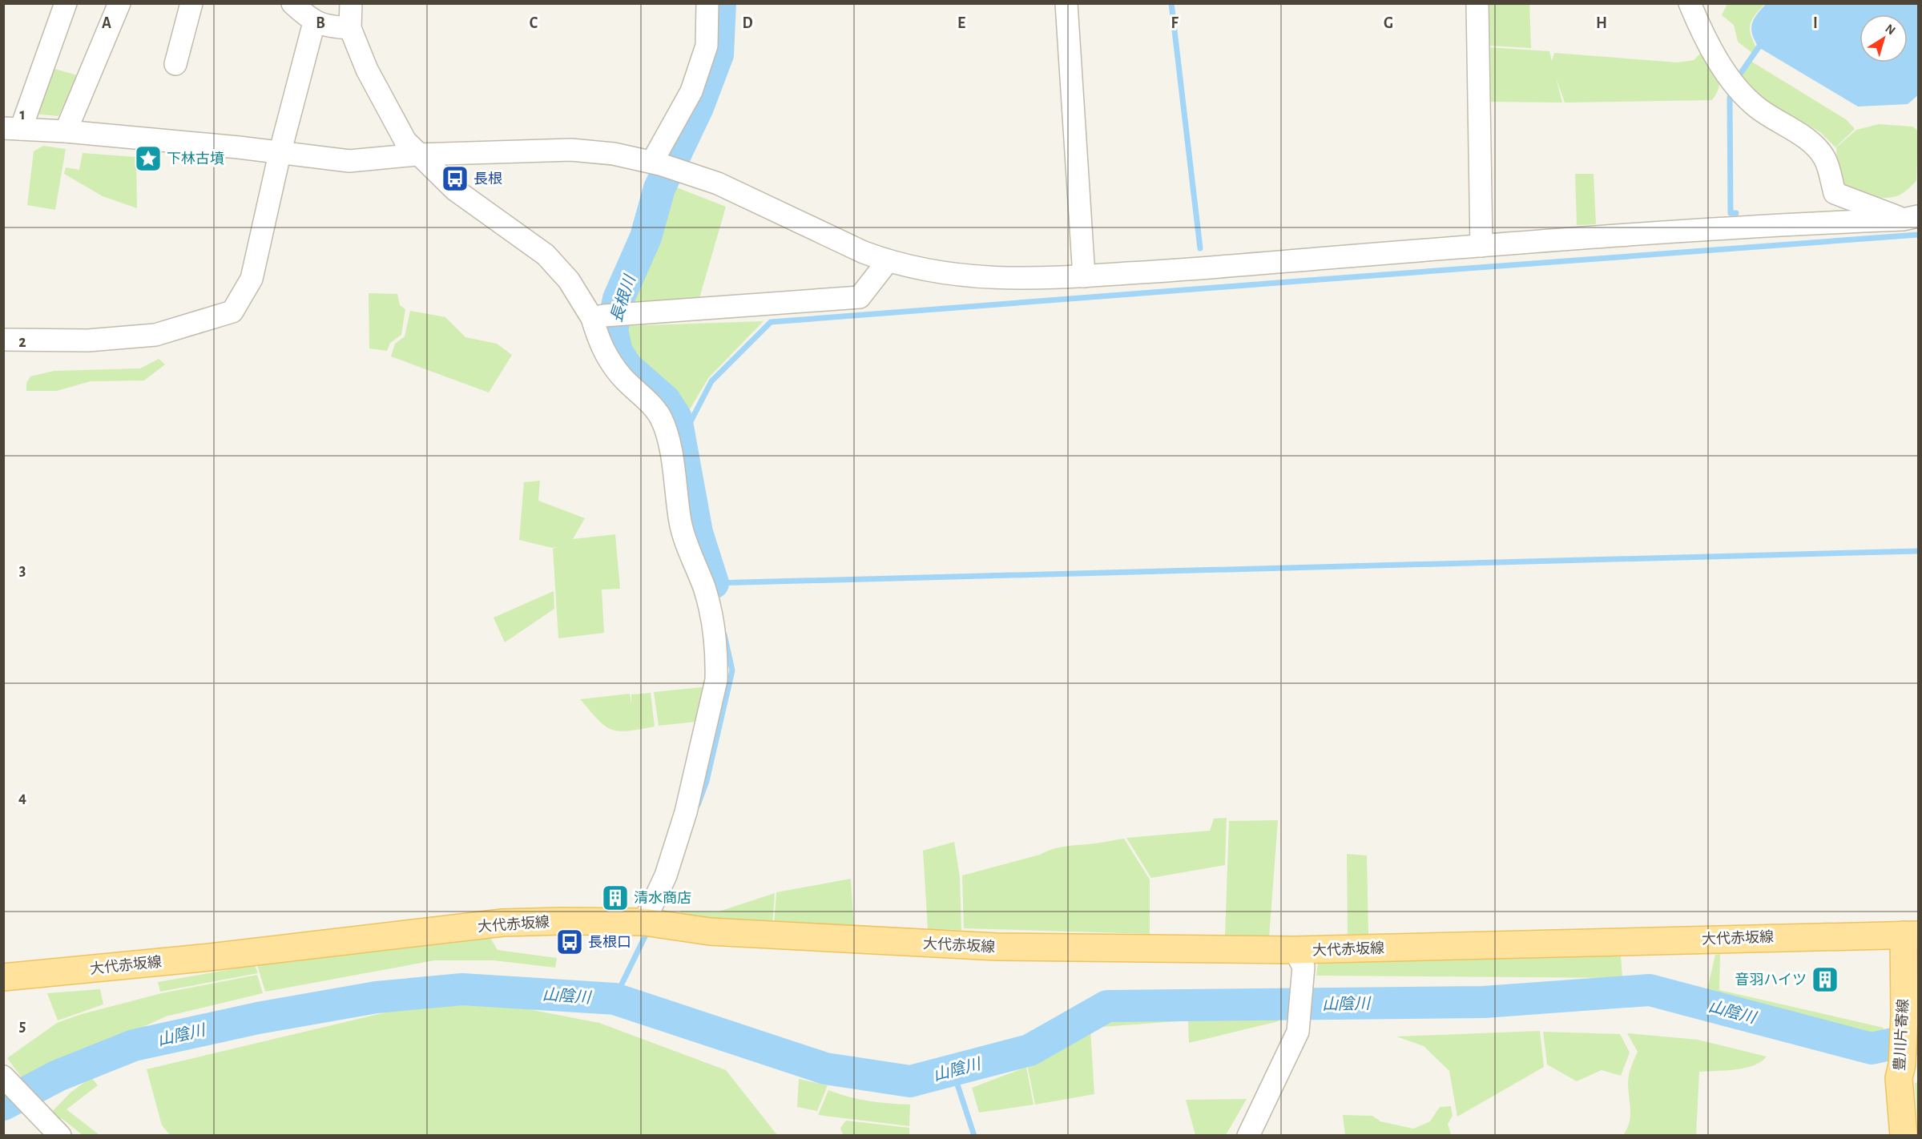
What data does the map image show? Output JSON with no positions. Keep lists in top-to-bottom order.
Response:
{
  "streets": {
    "main road": ["大代赤坂線", "豊川片寄線"]
  },
  "crossings": [
    ["大代赤坂線", "豊川片寄線"]
  ],
  "water": ["長根川", "山陰川"],
  "places": {
    "place": ["下林古墳"],
    "bus stop": ["長根", "長根口"],
    "building": ["清水商店", "音羽ハイツ"]
  },
  "north": "top right",
  "grid": {
    "columns": [
      "A",
      "B",
      "C",
      "D",
      "E",
      "F",
      "G",
      "H",
      "I"
    ],
    "rows": [
      "1",
      "2",
      "3",
      "4",
      "5"
    ]
  }
}
